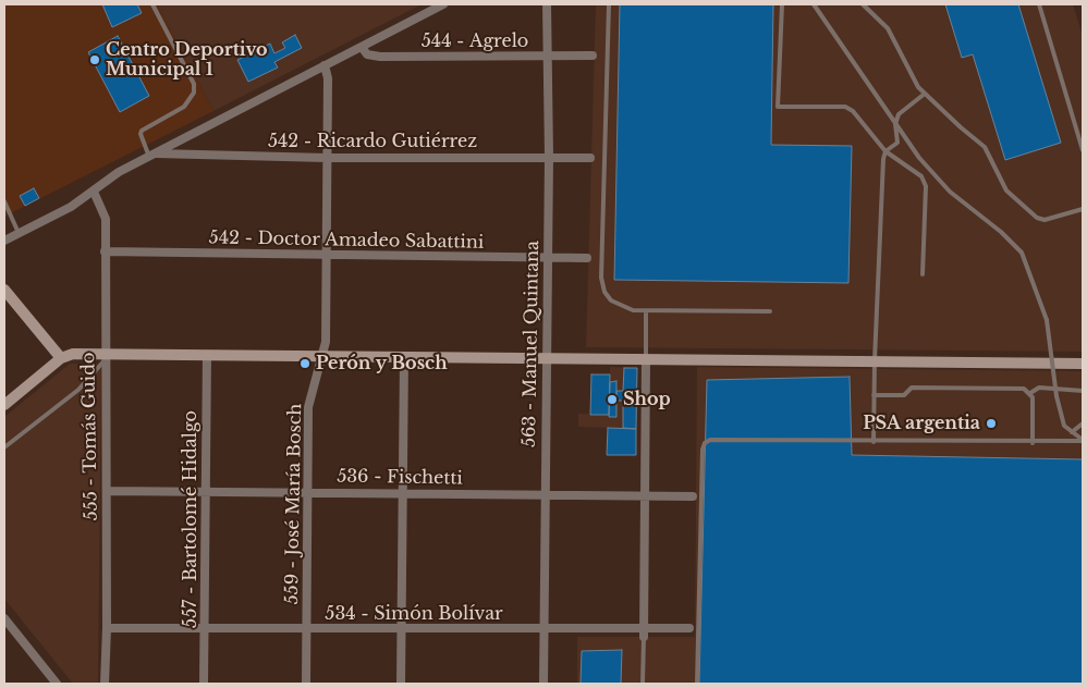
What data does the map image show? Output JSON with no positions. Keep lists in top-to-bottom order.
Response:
{
  "streets": {
    "street": [
      "544 - Agrelo",
      "542 - Ricardo Gutiérrez",
      "542 - Doctor Amadeo Sabattini",
      "563 - Manuel Quintana",
      "555 - Tomás Guido",
      "536 - Fischetti",
      "559 - José María Bosch",
      "557 - Bartolomé Hidalgo",
      "534 - Simón Bolívar"
    ]
  },
  "crossings": [
    ["544 - Agrelo", "563 - Manuel Quintana"],
    ["542 - Ricardo Gutiérrez", "563 - Manuel Quintana"],
    ["542 - Ricardo Gutiérrez", "559 - José María Bosch"],
    ["542 - Doctor Amadeo Sabattini", "563 - Manuel Quintana"],
    ["542 - Doctor Amadeo Sabattini", "555 - Tomás Guido"],
    ["542 - Doctor Amadeo Sabattini", "559 - José María Bosch"],
    ["563 - Manuel Quintana", "536 - Fischetti"],
    ["563 - Manuel Quintana", "534 - Simón Bolívar"],
    ["555 - Tomás Guido", "536 - Fischetti"],
    ["555 - Tomás Guido", "534 - Simón Bolívar"],
    ["536 - Fischetti", "559 - José María Bosch"],
    ["536 - Fischetti", "557 - Bartolomé Hidalgo"],
    ["559 - José María Bosch", "534 - Simón Bolívar"],
    ["557 - Bartolomé Hidalgo", "534 - Simón Bolívar"]
  ],
  "places": [
    "Centro Deportivo Municipal 1",
    "Perón y Bosch",
    "Shop",
    "PSA argentia"
  ]
}
